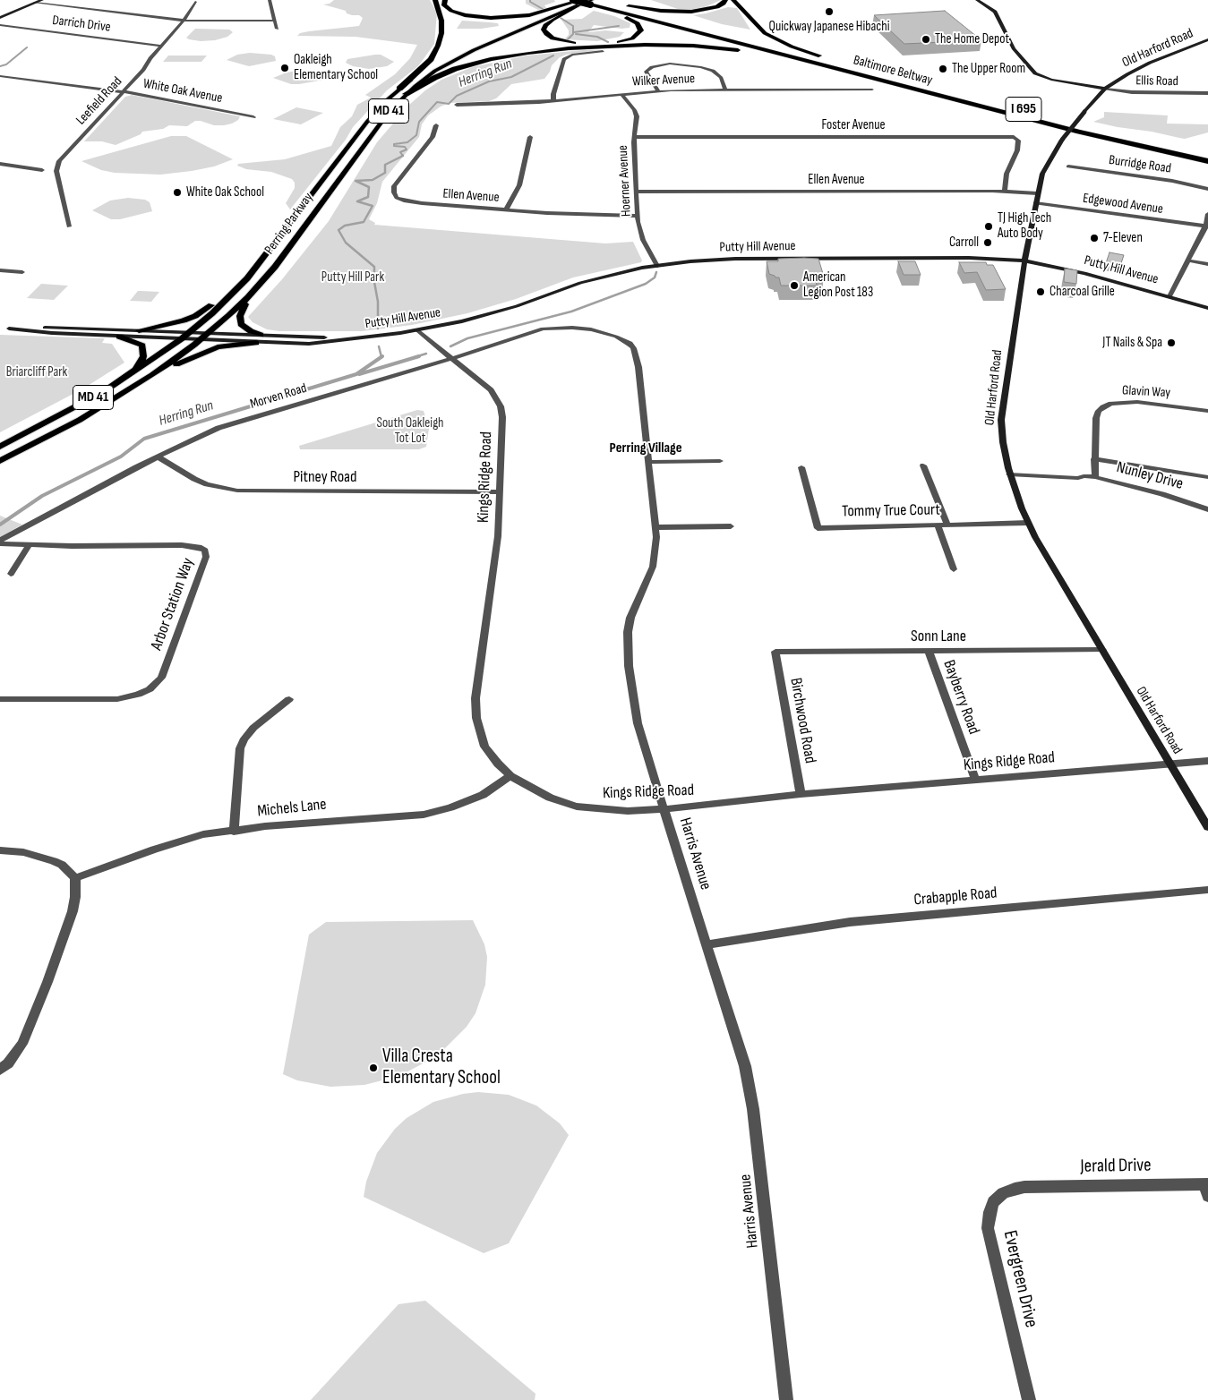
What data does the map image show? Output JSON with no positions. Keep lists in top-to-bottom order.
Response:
{
  "streets": {
    "highway": ["Baltimore Beltway", "I 695"],
    "main road": ["MD 41", "Perring Parkway"],
    "street": [
      "Darrich Drive",
      "Old Harford Road",
      "Wilker Avenue",
      "Ellis Road",
      "White Oak Avenue",
      "Leefield Road",
      "Foster Avenue",
      "Burridge Road",
      "Ellen Avenue",
      "Hoerner Avenue",
      "Edgewood Avenue",
      "Putty Hill Avenue",
      "Glavin Way",
      "Morven Road",
      "Nunley Drive",
      "Pitney Road",
      "Kings Ridge Road",
      "Tommy True Court",
      "Arbor Station Way",
      "Sonn Lane",
      "Bayberry Road",
      "Birchwood Road",
      "Michels Lane",
      "Harris Avenue",
      "Crabapple Road",
      "Jerald Drive",
      "Evergreen Drive"
    ]
  },
  "crossings": [
    ["Darrich Drive", "Leefield Road"],
    ["Old Harford Road", "Ellis Road"],
    ["Old Harford Road", "Ellen Avenue"],
    ["Old Harford Road", "Edgewood Avenue"],
    ["Old Harford Road", "Putty Hill Avenue"],
    ["Old Harford Road", "Nunley Drive"],
    ["Old Harford Road", "Kings Ridge Road"],
    ["Old Harford Road", "Tommy True Court"],
    ["Old Harford Road", "Sonn Lane"],
    ["Baltimore Beltway", "Perring Parkway"],
    ["Wilker Avenue", "Hoerner Avenue"],
    ["White Oak Avenue", "Leefield Road"],
    ["Foster Avenue", "Ellen Avenue"],
    ["Foster Avenue", "Hoerner Avenue"],
    ["Ellen Avenue", "Hoerner Avenue"],
    ["Hoerner Avenue", "Putty Hill Avenue"],
    ["Perring Parkway", "Putty Hill Avenue"],
    ["Putty Hill Avenue", "Kings Ridge Road"],
    ["Glavin Way", "Nunley Drive"],
    ["Morven Road", "Pitney Road"],
    ["Morven Road", "Kings Ridge Road"],
    ["Morven Road", "Arbor Station Way"],
    ["Morven Road", "Harris Avenue"],
    ["Pitney Road", "Kings Ridge Road"],
    ["Kings Ridge Road", "Bayberry Road"],
    ["Kings Ridge Road", "Birchwood Road"],
    ["Kings Ridge Road", "Michels Lane"],
    ["Kings Ridge Road", "Harris Avenue"],
    ["Sonn Lane", "Bayberry Road"],
    ["Sonn Lane", "Birchwood Road"],
    ["Harris Avenue", "Crabapple Road"],
    ["Jerald Drive", "Evergreen Drive"]
  ],
  "districts": ["Perring Village"],
  "water": ["Herring Run"],
  "parks": ["Putty Hill Park", "Briarcliff Park", "South Oakleigh Tot Lot"],
  "places": [
    "Quickway Japanese Hibachi",
    "The Home Depot",
    "Oakleigh Elementary School",
    "The Upper Room",
    "White Oak School",
    "TJ High Tech Auto Body",
    "7-Eleven",
    "Carroll",
    "American Legion Post 183",
    "Charcoal Grille",
    "JT Nails & Spa",
    "Villa Cresta Elementary School"
  ]
}
